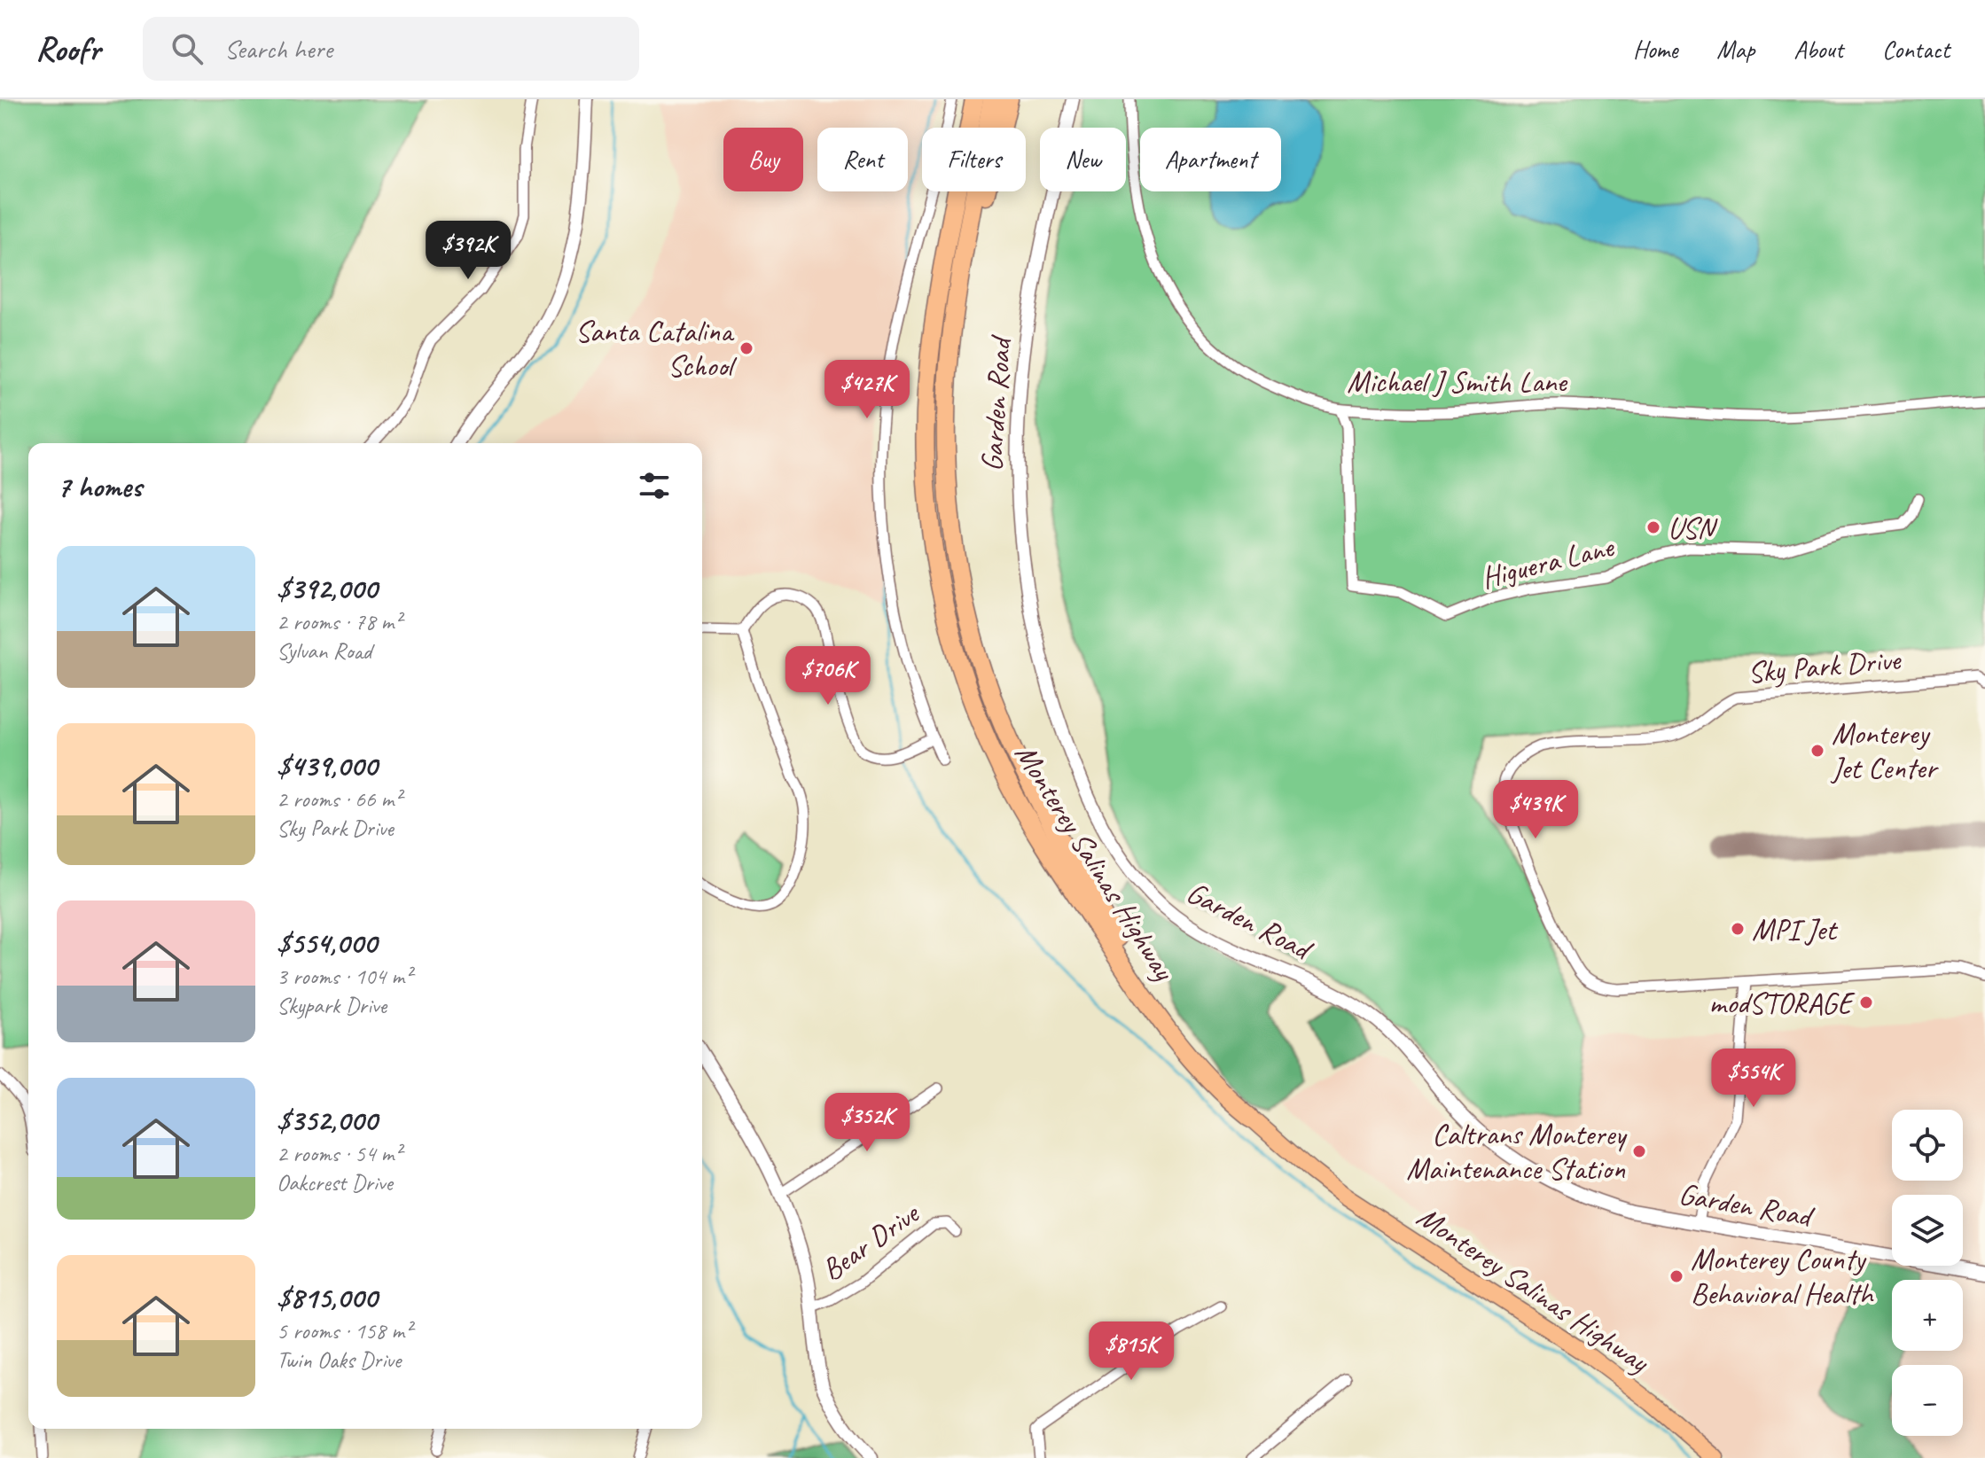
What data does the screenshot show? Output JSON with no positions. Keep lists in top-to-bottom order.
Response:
{
  "streets": {
    "highway": ["Monterey Salinas Highway"],
    "street": [
      "Michael J Smith Lane",
      "Garden Road",
      "Higuera Lane",
      "Sky Park Drive",
      "Bear Drive"
    ]
  },
  "crossings": [
    ["Michael J Smith Lane", "Higuera Lane"]
  ],
  "places": [
    "Santa Catalina School",
    "USN",
    "Monterey Jet Center",
    "MPI Jet",
    "modSTORAGE",
    "Caltrans Monterey Maintenance Station",
    "Monterey County Behavioral Health"
  ],
  "page": {
    "header": "Roofr",
    "search": "Search here",
    "nav": [
      "Home",
      "Map",
      "About",
      "Contact"
    ],
    "chip": [
      "Buy",
      "Rent",
      "Filters",
      "New",
      "Apartment"
    ],
    "price": [
      "$392K",
      "$427K",
      "$706K",
      "$439K",
      "$554K",
      "$352K",
      "$815K"
    ],
    "heading": "7 homes",
    "list": [
      {
        "name": "$392,000",
        "note": "2 rooms · 78 m² · Sylvan Road"
      },
      {
        "name": "$439,000",
        "note": "2 rooms · 66 m² · Sky Park Drive"
      },
      {
        "name": "$554,000",
        "note": "3 rooms · 104 m² · Skypark Drive"
      },
      {
        "name": "$352,000",
        "note": "2 rooms · 54 m² · Oakcrest Drive"
      },
      {
        "name": "$815,000",
        "note": "5 rooms · 158 m² · Twin Oaks Drive"
      }
    ],
    "map_buttons": ["+", "−"]
  }
}
